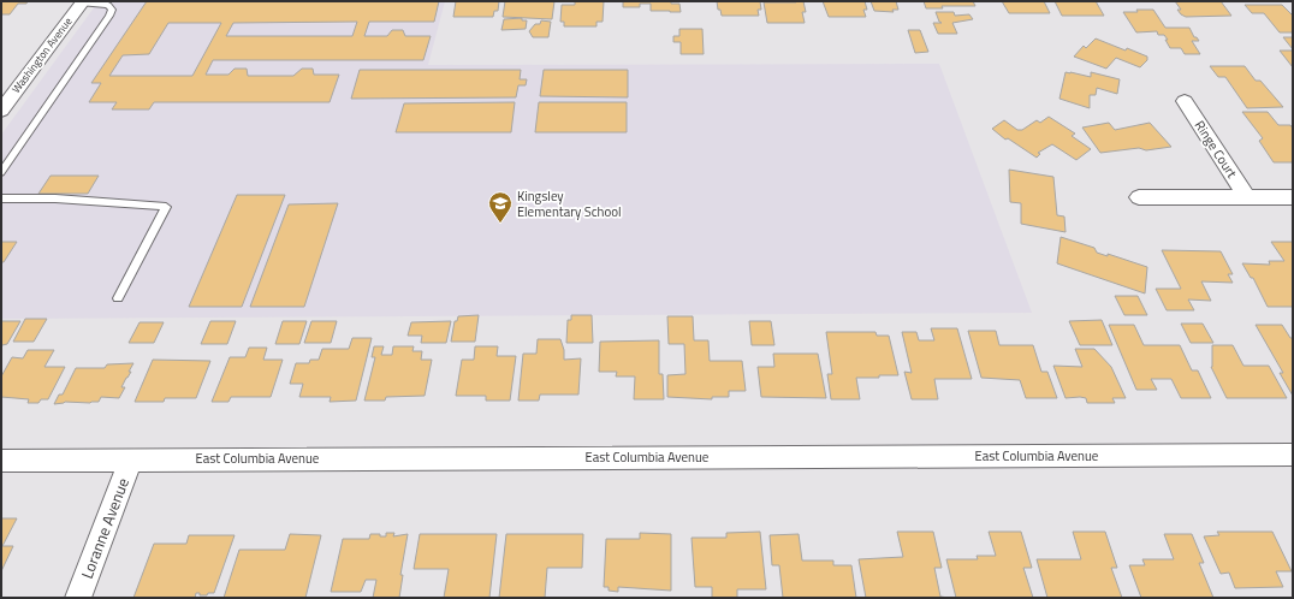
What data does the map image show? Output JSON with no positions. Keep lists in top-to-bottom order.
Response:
{
  "streets": {
    "street": [
      "Washington Avenue",
      "Ringe Court",
      "East Columbia Avenue",
      "Loranne Avenue"
    ]
  },
  "crossings": [
    ["East Columbia Avenue", "Loranne Avenue"]
  ],
  "places": {
    "school or university": ["Kingsley Elementary School"]
  }
}
